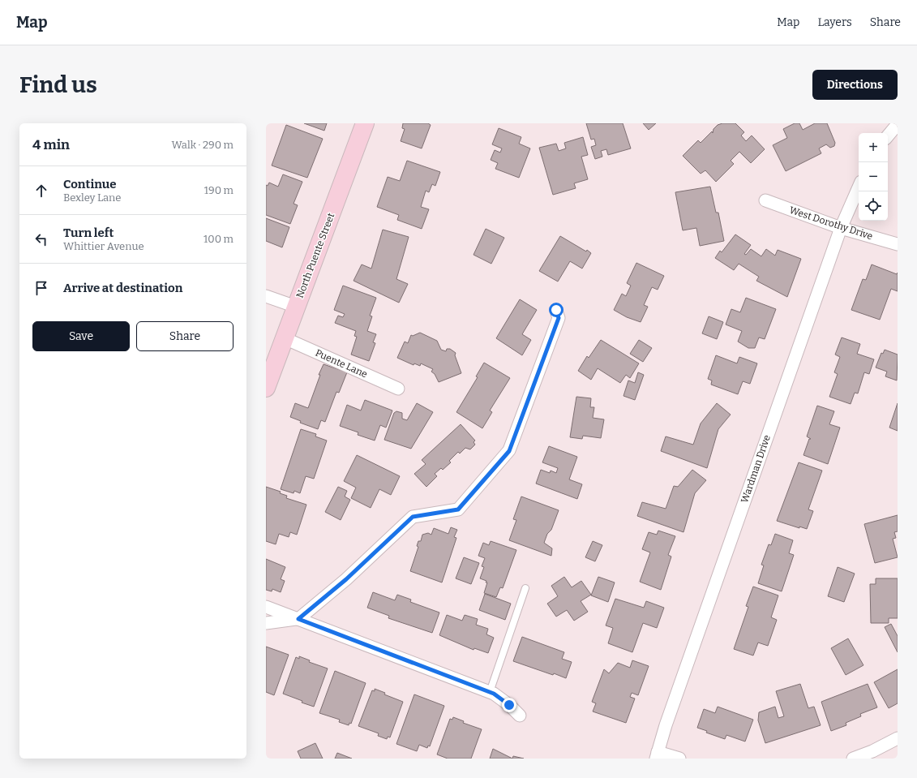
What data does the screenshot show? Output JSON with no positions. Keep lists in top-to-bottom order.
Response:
{
  "streets": {
    "street": [
      "West Dorothy Drive",
      "North Puente Street",
      "Puente Lane",
      "Wardman Drive"
    ]
  },
  "crossings": [
    ["West Dorothy Drive", "Wardman Drive"],
    ["North Puente Street", "Puente Lane"]
  ],
  "page": {
    "header": "Map",
    "nav": ["Map", "Layers", "Share"],
    "buttons": [
      "Directions",
      ["Save", "Share"]
    ],
    "title": "Find us",
    "heading": ["4 min", "Walk · 290 m"],
    "map_buttons": ["+", "−"],
    "list": [
      ["Continue", "Bexley Lane", "190 m"],
      ["Turn left", "Whittier Avenue", "100 m"],
      "Arrive at destination"
    ]
  }
}
